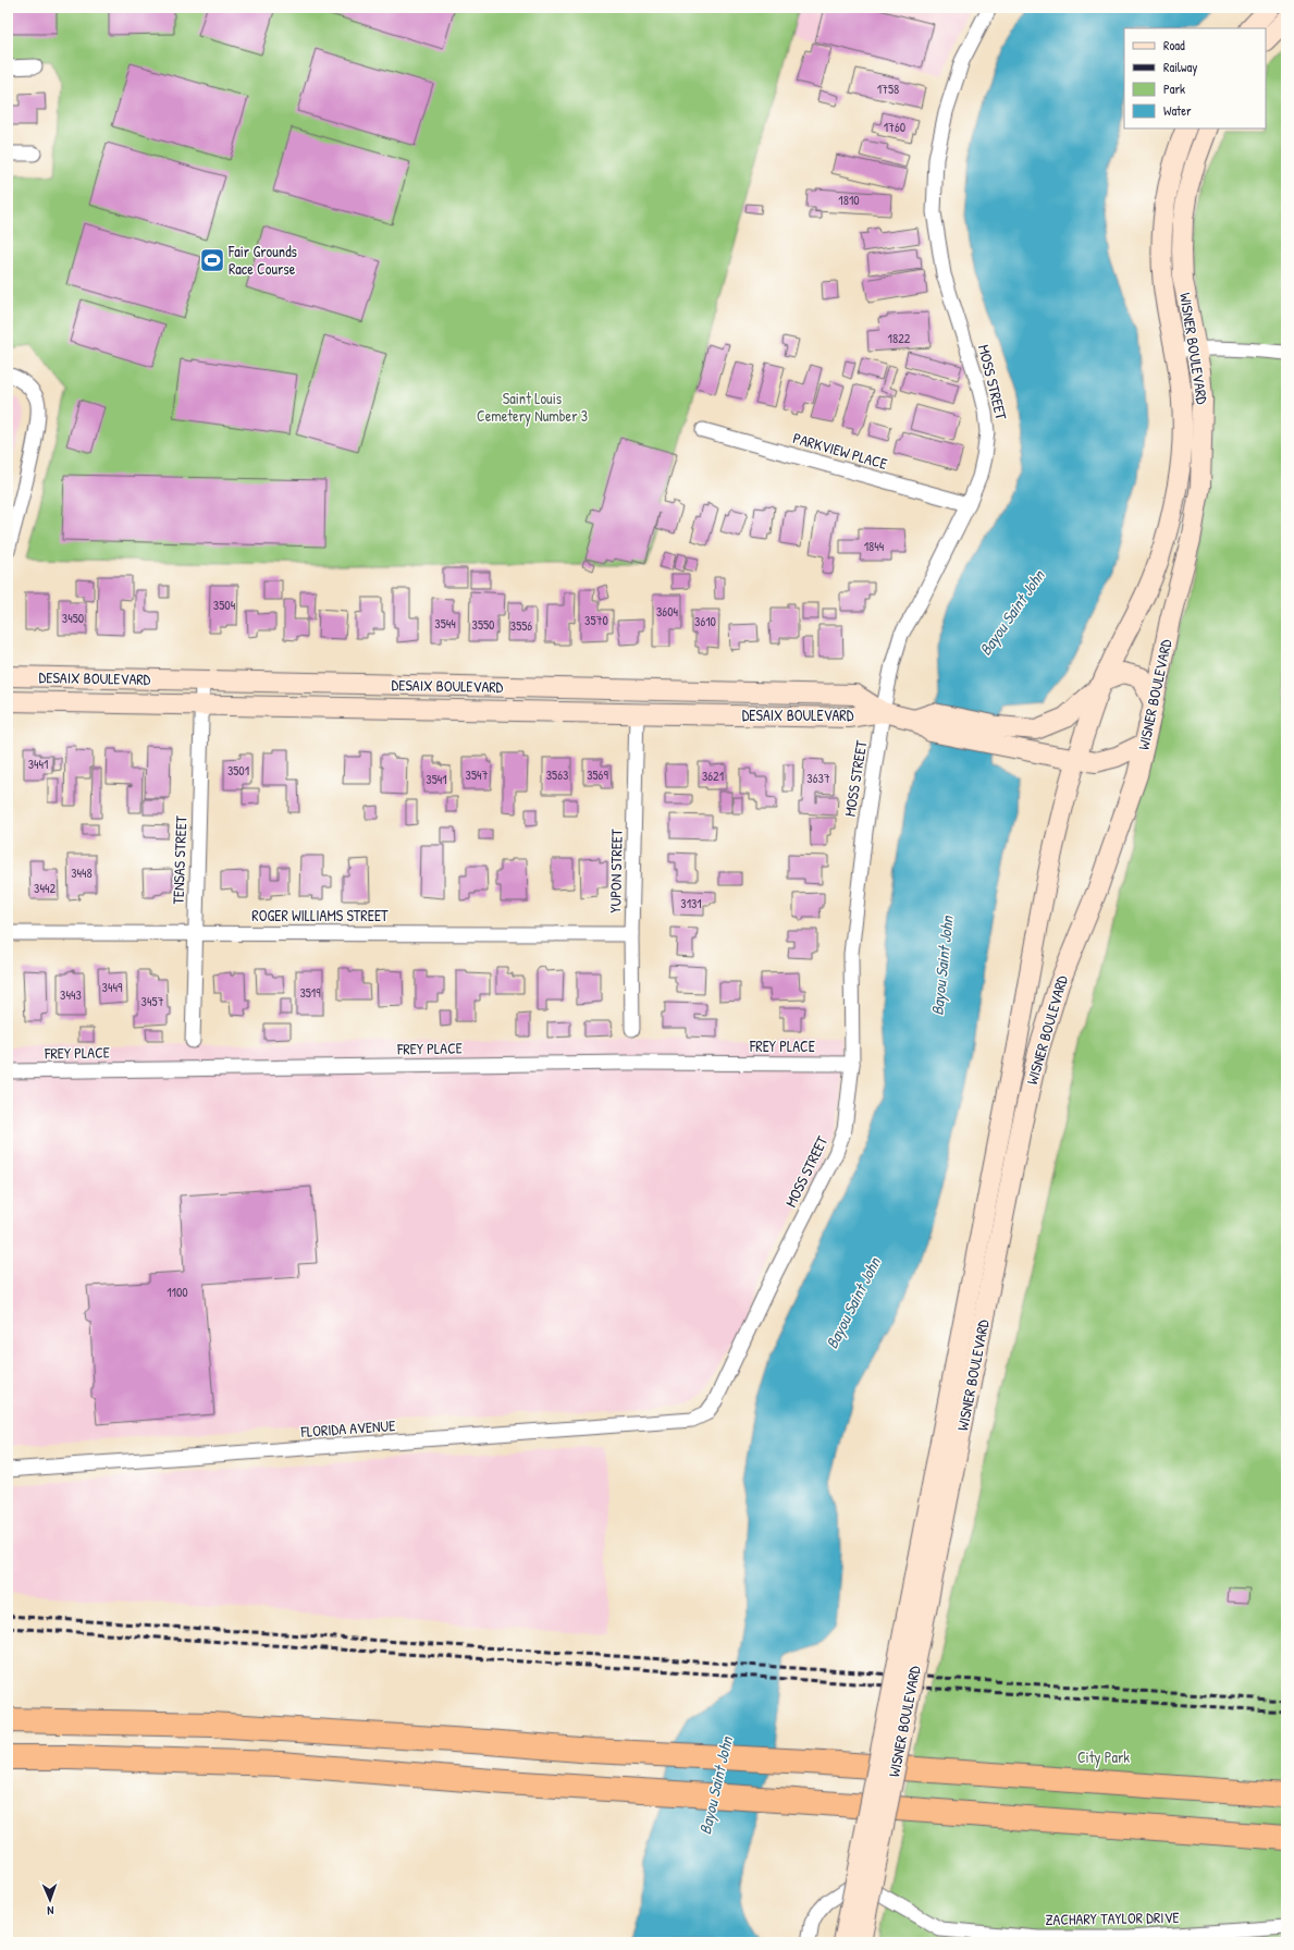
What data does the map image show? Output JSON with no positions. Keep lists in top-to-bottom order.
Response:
{
  "streets": {
    "street": [
      "WISNER BOULEVARD",
      "MOSS STREET",
      "PARKVIEW PLACE",
      "DESAIX BOULEVARD",
      "TENSAS STREET",
      "YUPON STREET",
      "ROGER WILLIAMS STREET",
      "FREY PLACE",
      "FLORIDA AVENUE",
      "ZACHARY TAYLOR DRIVE"
    ]
  },
  "crossings": [
    ["WISNER BOULEVARD", "DESAIX BOULEVARD"],
    ["MOSS STREET", "PARKVIEW PLACE"],
    ["MOSS STREET", "DESAIX BOULEVARD"],
    ["MOSS STREET", "FREY PLACE"],
    ["MOSS STREET", "FLORIDA AVENUE"],
    ["DESAIX BOULEVARD", "TENSAS STREET"],
    ["DESAIX BOULEVARD", "YUPON STREET"],
    ["TENSAS STREET", "ROGER WILLIAMS STREET"],
    ["YUPON STREET", "ROGER WILLIAMS STREET"]
  ],
  "water": ["Bayou Saint John"],
  "parks": ["Saint Louis Cemetery Number 3", "City Park"],
  "places": {
    "sports": ["Fair Grounds Race Course"]
  },
  "house_numbers": [
    "1758",
    "1760",
    "1810",
    "1822",
    "1844",
    "3504",
    "3604",
    "3450",
    "3570",
    "3610",
    "3544",
    "3550",
    "3556",
    "3441",
    "3501",
    "3547",
    "3563",
    "3569",
    "3621",
    "3637",
    "3541",
    "3448",
    "3442",
    "3131",
    "3449",
    "3519",
    "3443",
    "3457",
    "1100"
  ],
  "legend": [
    "Road",
    "Railway",
    "Park",
    "Water"
  ],
  "north": "bottom"
}
